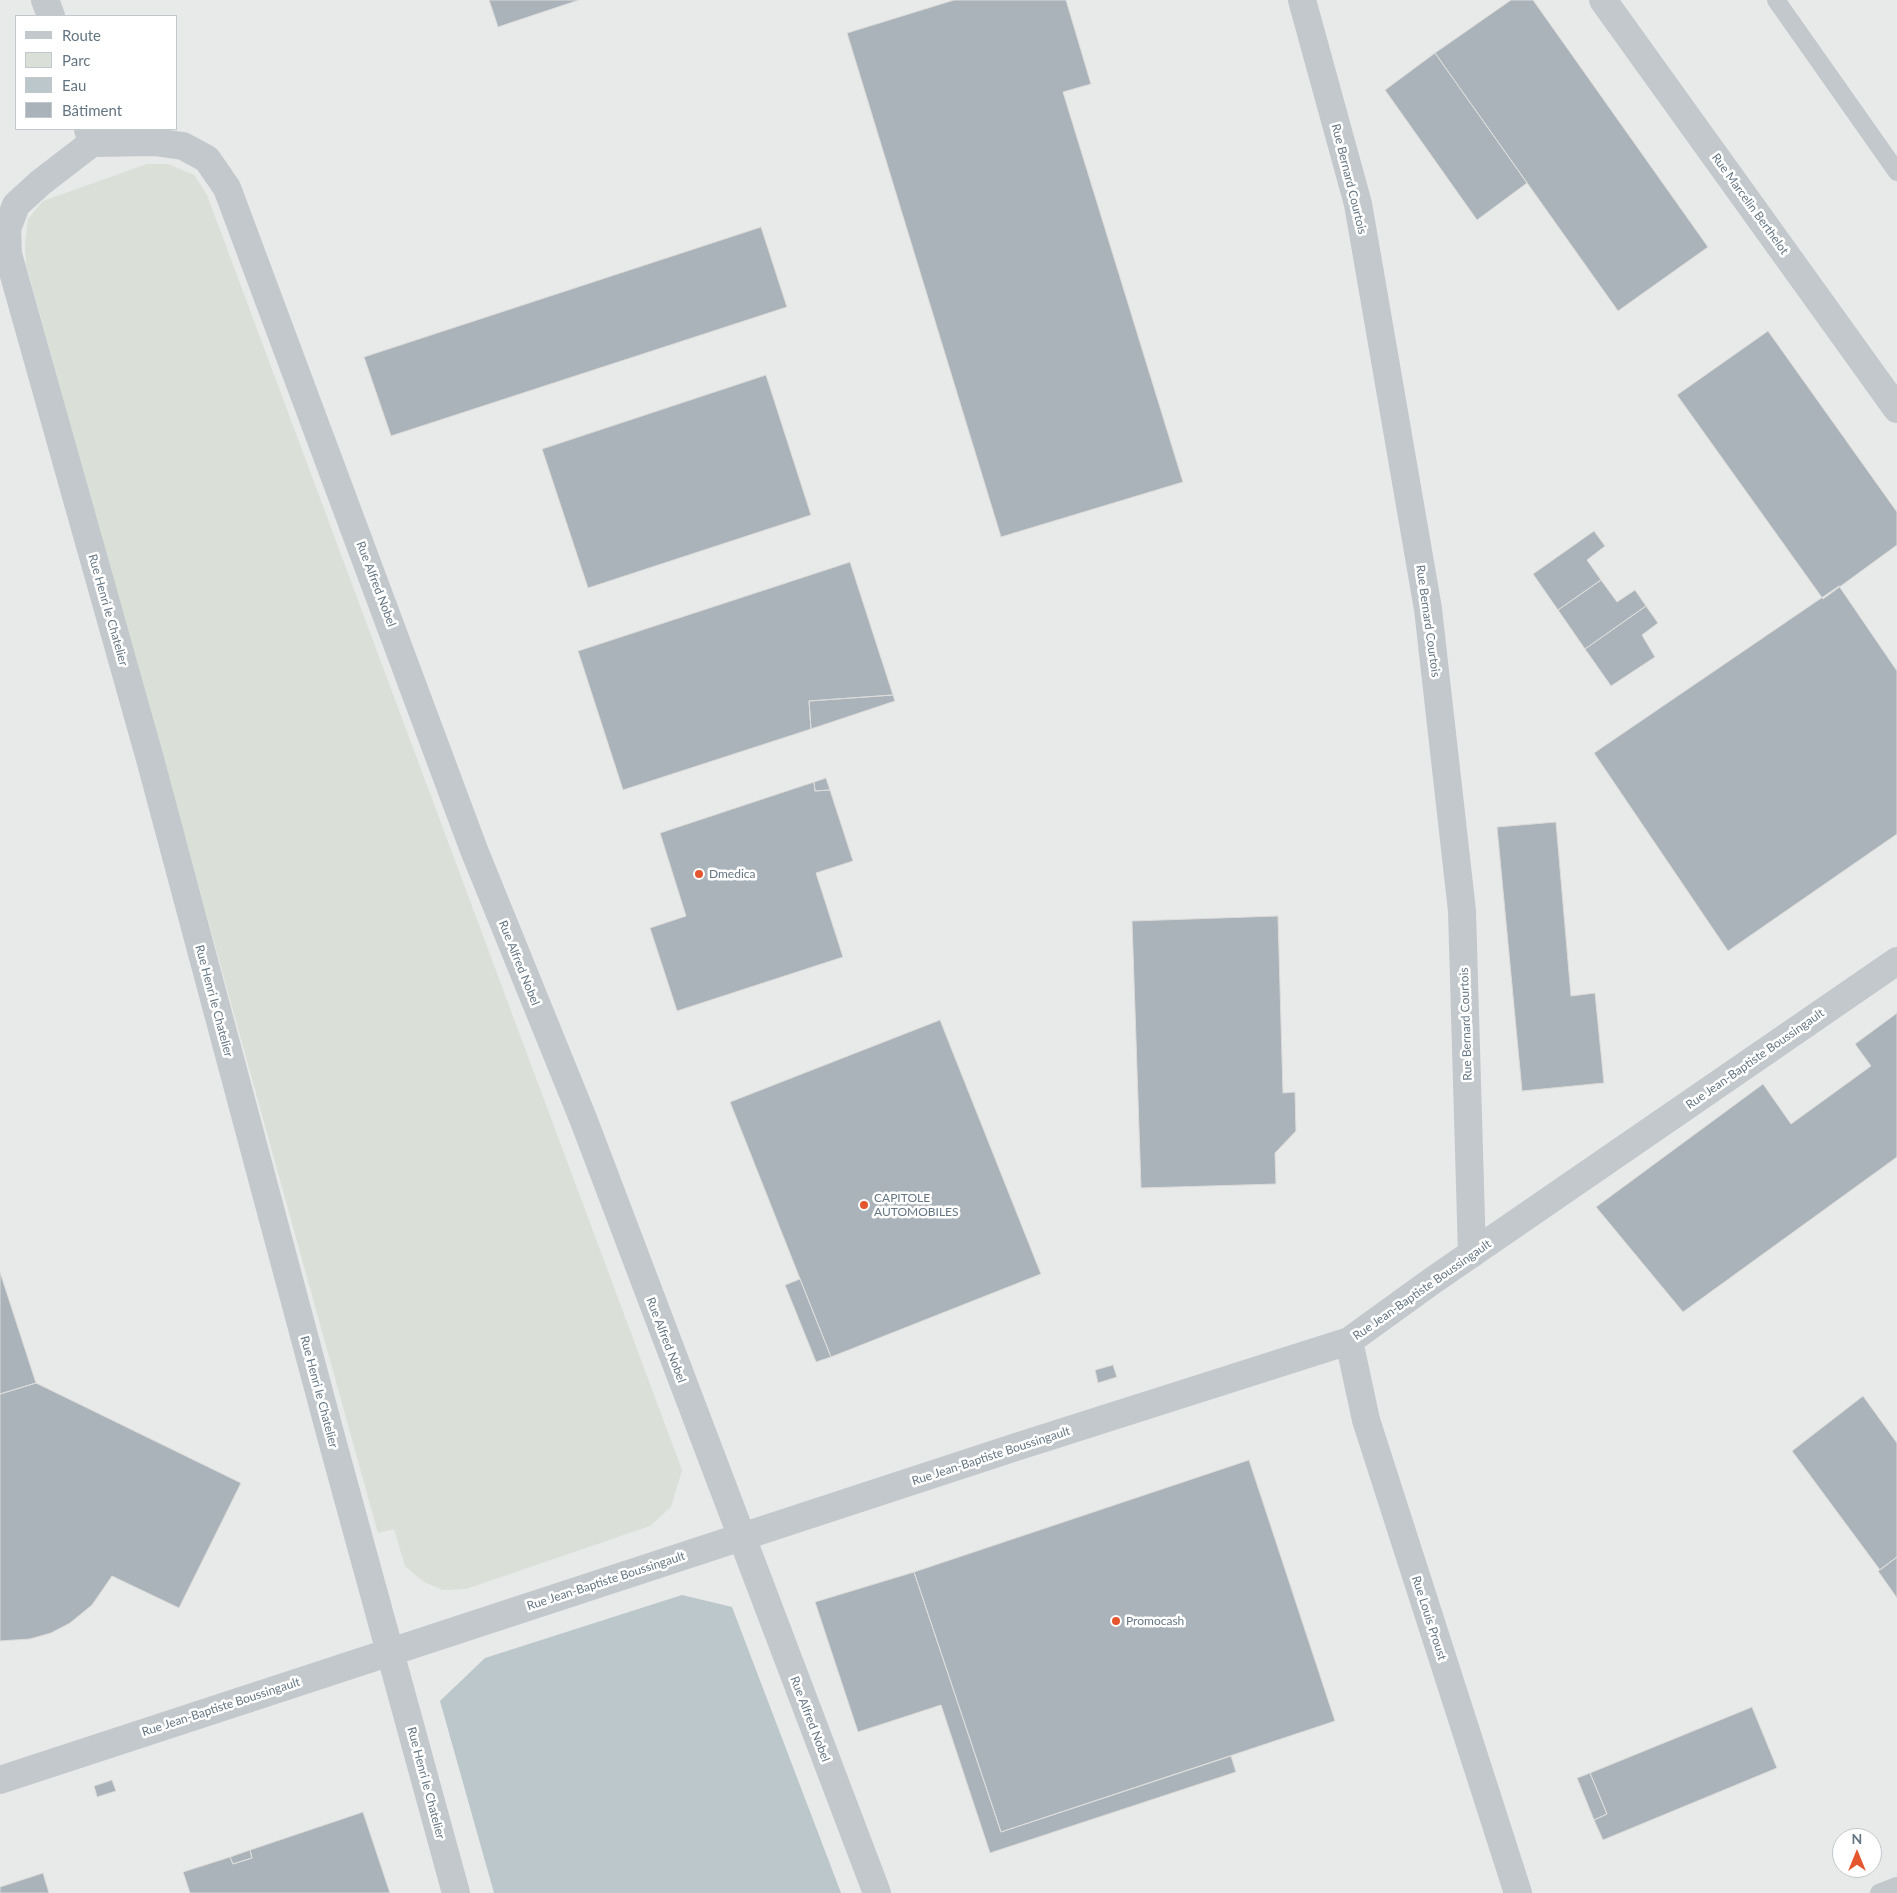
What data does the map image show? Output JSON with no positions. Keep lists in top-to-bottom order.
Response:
{
  "streets": {
    "street": [
      "Rue Bernard Courtois",
      "Rue Marcelin Berthelot",
      "Rue Alfred Nobel",
      "Rue Henri le Chatelier",
      "Rue Jean-Baptiste Boussingault",
      "Rue Louis Proust"
    ]
  },
  "crossings": [
    ["Rue Bernard Courtois", "Rue Jean-Baptiste Boussingault"],
    ["Rue Alfred Nobel", "Rue Henri le Chatelier"],
    ["Rue Alfred Nobel", "Rue Jean-Baptiste Boussingault"],
    ["Rue Henri le Chatelier", "Rue Jean-Baptiste Boussingault"],
    ["Rue Jean-Baptiste Boussingault", "Rue Louis Proust"]
  ],
  "places": ["Dmedica", "CAPITOLE AUTOMOBILES", "Promocash"],
  "legend": [
    "Route",
    "Parc",
    "Eau",
    "Bâtiment"
  ],
  "north": "top"
}
